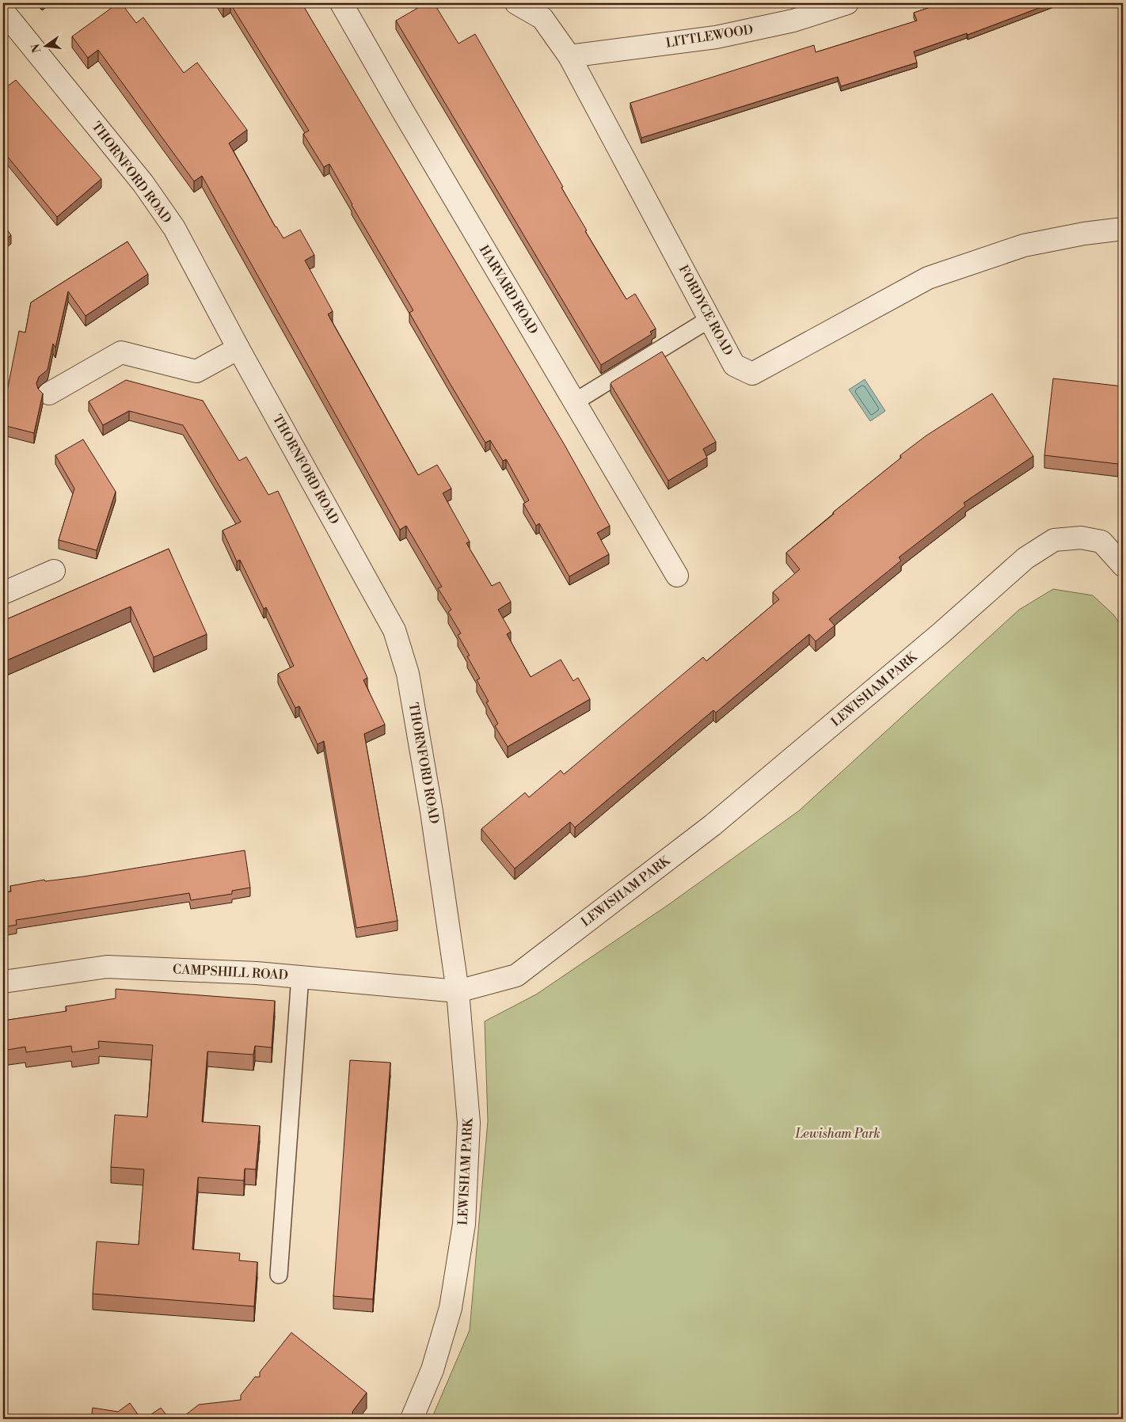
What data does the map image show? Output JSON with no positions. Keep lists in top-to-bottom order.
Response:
{
  "streets": {
    "street": [
      "LITTLEWOOD",
      "THORNFORD ROAD",
      "HARVARD ROAD",
      "FORDYCE ROAD",
      "LEWISHAM PARK",
      "CAMPSHILL ROAD"
    ]
  },
  "crossings": [
    ["LITTLEWOOD", "FORDYCE ROAD"],
    ["THORNFORD ROAD", "LEWISHAM PARK"],
    ["THORNFORD ROAD", "CAMPSHILL ROAD"],
    ["LEWISHAM PARK", "CAMPSHILL ROAD"]
  ],
  "parks": ["Lewisham Park"],
  "north": "left"
}
